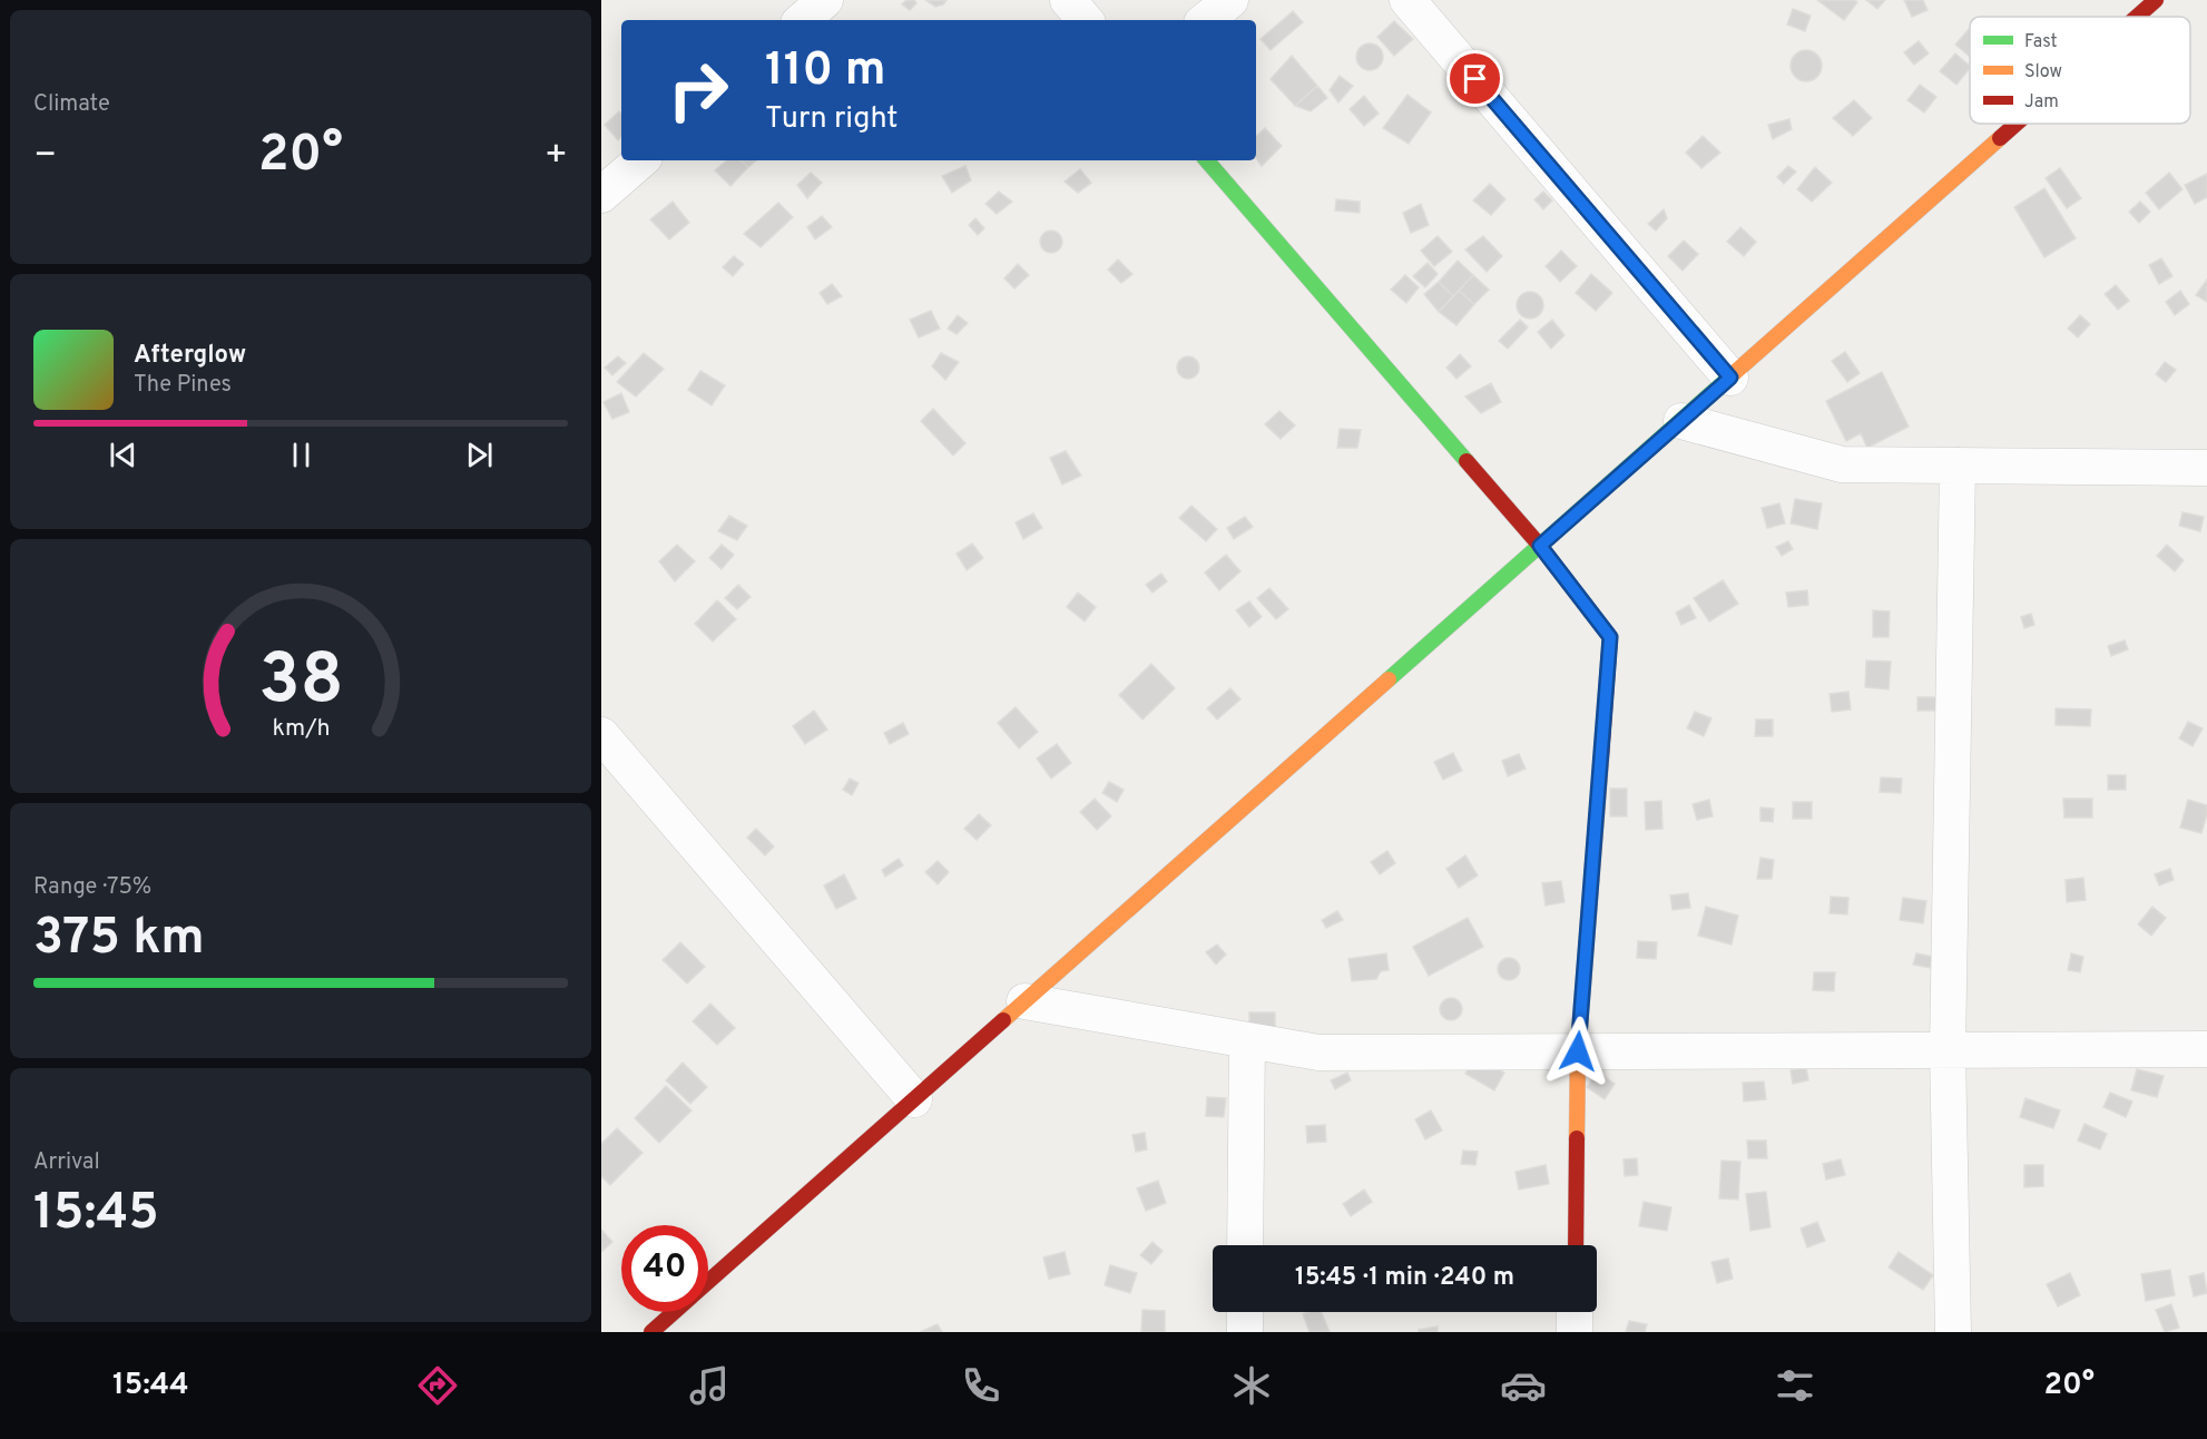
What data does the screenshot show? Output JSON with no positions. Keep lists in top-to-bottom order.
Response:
{
  "legend": ["Fast", "Slow", "Jam"],
  "page": {
    "tile": [
      "Climate",
      ["Range · 75%", "375 km"],
      ["Arrival", "15:45"]
    ],
    "turn": ["110 m", "Turn right"],
    "heat": ["−", "20°", "+"],
    "song": ["Afterglow", "The Pines"],
    "limit": "40",
    "trip": "15:45 · 1 min · 240 m",
    "tabs": ["15:44", "20°"],
    "gauge": ["38", "km/h"]
  }
}
